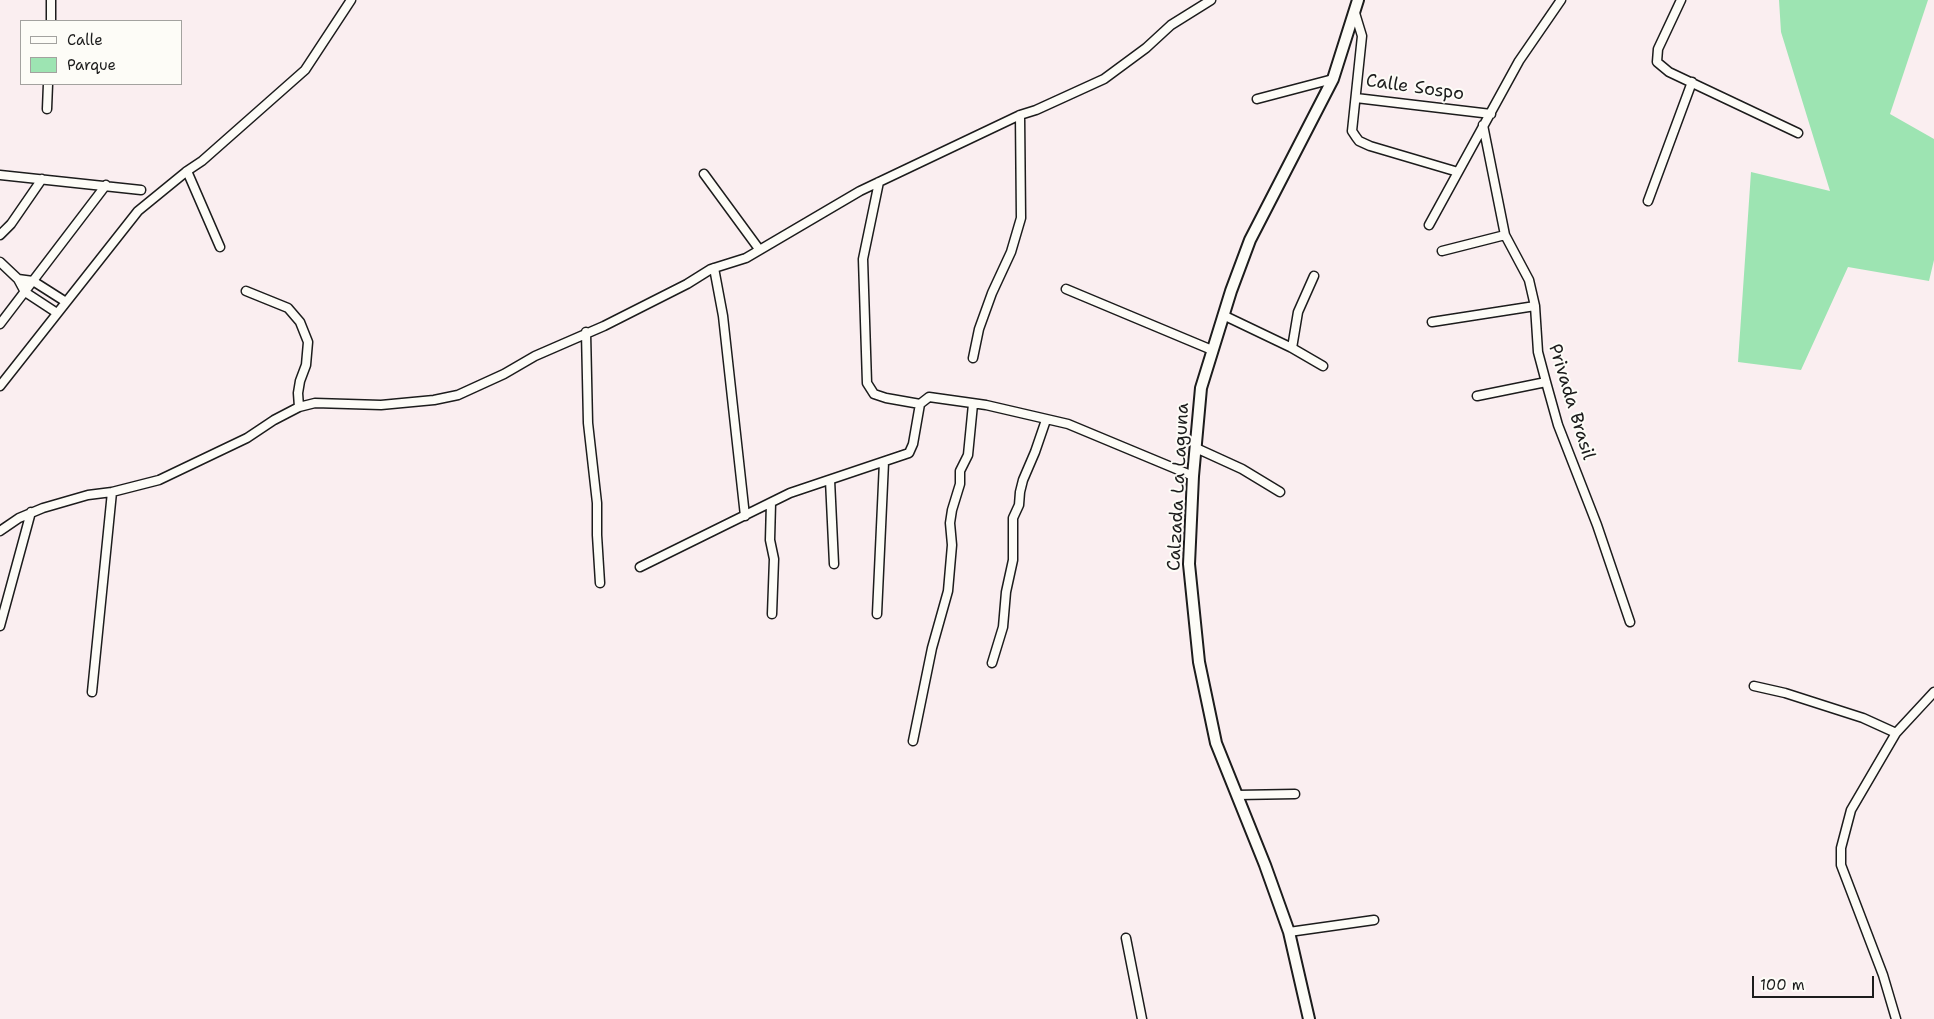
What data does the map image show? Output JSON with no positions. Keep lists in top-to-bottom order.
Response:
{
  "streets": {
    "street": ["Calle Sospo", "Privada Brasil", "Calzada La Laguna"]
  },
  "crossings": [
    ["Calle Sospo", "Calzada La Laguna"]
  ],
  "legend": ["Calle", "Parque"],
  "scale_bar": "100 m"
}
